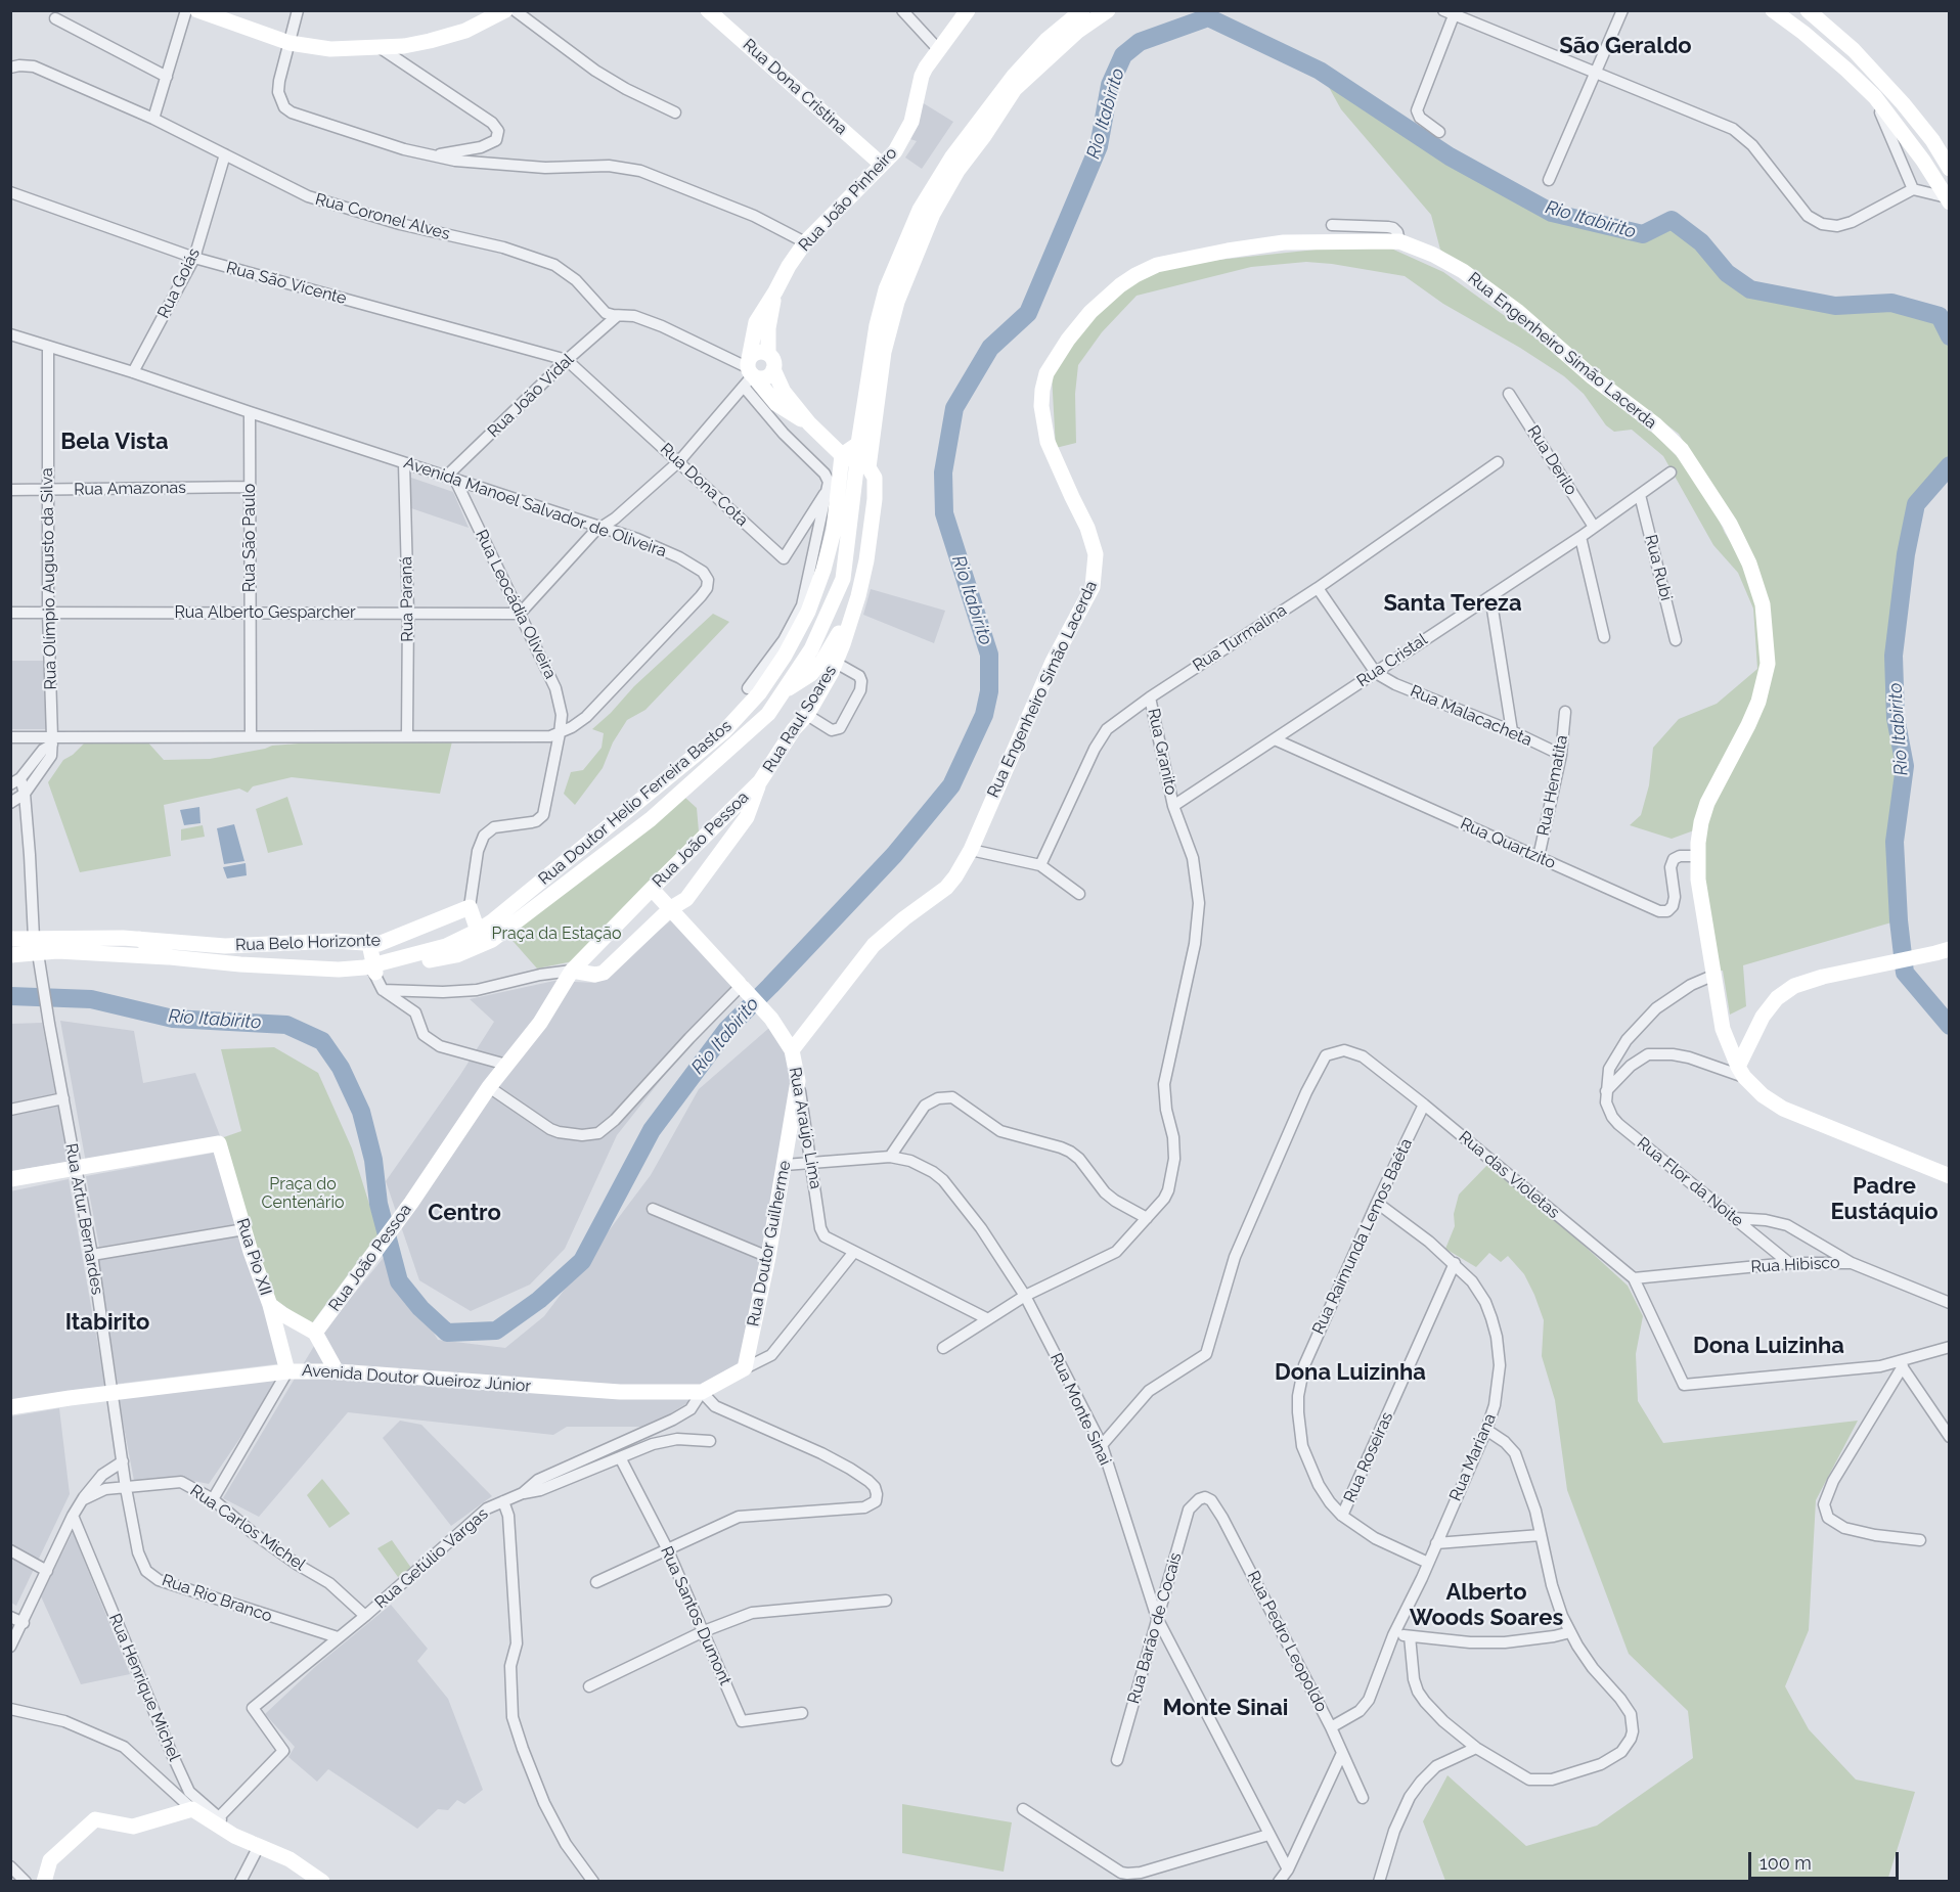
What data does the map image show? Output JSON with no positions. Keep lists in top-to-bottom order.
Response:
{
  "streets": {
    "street": [
      "Rua Dona Cristina",
      "Rua João Pinheiro",
      "Rua Coronel Alves",
      "Rua Goiás",
      "Rua São Vicente",
      "Rua Engenheiro Simão Lacerda",
      "Rua João Vidal",
      "Rua Derilo",
      "Rua Dona Cota",
      "Rua Amazonas",
      "Avenida Manoel Salvador de Oliveira",
      "Rua São Paulo",
      "Rua Rubi",
      "Rua Olímpio Augusto da Silva",
      "Rua Paraná",
      "Rua Leocádia Oliveira",
      "Rua Alberto Gesparcher",
      "Rua Turmalina",
      "Rua Cristal",
      "Rua Malacacheta",
      "Rua Raul Soares",
      "Rua Granito",
      "Rua Hematita",
      "Rua Doutor Helio Ferreira Bastos",
      "Rua João Pessoa",
      "Rua Quartzito",
      "Rua Belo Horizonte",
      "Rua Araújo Lima",
      "Rua das Violetas",
      "Rua Flor da Noite",
      "Rua Artur Bernardes",
      "Rua Raimunda Lemos Baêta",
      "Rua Doutor Guilherme",
      "Rua Pio XII",
      "Rua Hibisco",
      "Avenida Doutor Queiroz Júnior",
      "Rua Monte Sinai",
      "Rua Roseiras",
      "Rua Mariana",
      "Rua Carlos Michel",
      "Rua Getúlio Vargas",
      "Rua Rio Branco",
      "Rua Santos Dumont",
      "Rua Barão de Cocais",
      "Rua Pedro Leopoldo",
      "Rua Henrique Michel"
    ]
  },
  "crossings": [
    ["Rua Dona Cristina", "Rua João Pinheiro"],
    ["Rua Coronel Alves", "Rua Goiás"],
    ["Rua Coronel Alves", "Rua João Vidal"],
    ["Rua Goiás", "Rua São Vicente"],
    ["Rua Goiás", "Avenida Manoel Salvador de Oliveira"],
    ["Rua São Vicente", "Rua João Vidal"],
    ["Rua São Vicente", "Rua Dona Cota"],
    ["Rua Engenheiro Simão Lacerda", "Rua Quartzito"],
    ["Rua Engenheiro Simão Lacerda", "Rua Araújo Lima"],
    ["Rua João Vidal", "Rua Dona Cota"],
    ["Rua João Vidal", "Avenida Manoel Salvador de Oliveira"],
    ["Rua João Vidal", "Rua Leocádia Oliveira"],
    ["Rua Derilo", "Rua Cristal"],
    ["Rua Amazonas", "Rua São Paulo"],
    ["Rua Amazonas", "Rua Olímpio Augusto da Silva"],
    ["Avenida Manoel Salvador de Oliveira", "Rua São Paulo"],
    ["Avenida Manoel Salvador de Oliveira", "Rua Olímpio Augusto da Silva"],
    ["Avenida Manoel Salvador de Oliveira", "Rua Paraná"],
    ["Avenida Manoel Salvador de Oliveira", "Rua Leocádia Oliveira"],
    ["Rua São Paulo", "Rua Alberto Gesparcher"],
    ["Rua Rubi", "Rua Cristal"],
    ["Rua Olímpio Augusto da Silva", "Rua Alberto Gesparcher"],
    ["Rua Paraná", "Rua Alberto Gesparcher"],
    ["Rua Leocádia Oliveira", "Rua Alberto Gesparcher"],
    ["Rua Turmalina", "Rua Malacacheta"],
    ["Rua Turmalina", "Rua Granito"],
    ["Rua Cristal", "Rua Malacacheta"],
    ["Rua Cristal", "Rua Granito"],
    ["Rua Cristal", "Rua Quartzito"],
    ["Rua Malacacheta", "Rua Hematita"],
    ["Rua Raul Soares", "Rua João Pessoa"],
    ["Rua Granito", "Rua Araújo Lima"],
    ["Rua Granito", "Rua Monte Sinai"],
    ["Rua Hematita", "Rua Quartzito"],
    ["Rua Doutor Helio Ferreira Bastos", "Rua Belo Horizonte"],
    ["Rua João Pessoa", "Rua Araújo Lima"],
    ["Rua Belo Horizonte", "Rua Artur Bernardes"],
    ["Rua Araújo Lima", "Rua Doutor Guilherme"],
    ["Rua Araújo Lima", "Rua Monte Sinai"],
    ["Rua das Violetas", "Rua Raimunda Lemos Baêta"],
    ["Rua das Violetas", "Rua Hibisco"],
    ["Rua das Violetas", "Rua Monte Sinai"],
    ["Rua Flor da Noite", "Rua Hibisco"],
    ["Rua Artur Bernardes", "Rua Pio XII"],
    ["Rua Artur Bernardes", "Avenida Doutor Queiroz Júnior"],
    ["Rua Artur Bernardes", "Rua Carlos Michel"],
    ["Rua Artur Bernardes", "Rua Rio Branco"],
    ["Rua Raimunda Lemos Baêta", "Rua Roseiras"],
    ["Rua Raimunda Lemos Baêta", "Rua Mariana"],
    ["Rua Doutor Guilherme", "Avenida Doutor Queiroz Júnior"],
    ["Rua Doutor Guilherme", "Rua Monte Sinai"],
    ["Rua Pio XII", "Avenida Doutor Queiroz Júnior"],
    ["Avenida Doutor Queiroz Júnior", "Rua Getúlio Vargas"],
    ["Rua Monte Sinai", "Rua Barão de Cocais"],
    ["Rua Roseiras", "Rua Mariana"],
    ["Rua Mariana", "Rua Pedro Leopoldo"],
    ["Rua Carlos Michel", "Rua Getúlio Vargas"],
    ["Rua Carlos Michel", "Rua Rio Branco"],
    ["Rua Getúlio Vargas", "Rua Rio Branco"],
    ["Rua Getúlio Vargas", "Rua Henrique Michel"],
    ["Rua Barão de Cocais", "Rua Pedro Leopoldo"]
  ],
  "districts": [
    "São Geraldo",
    "Bela Vista",
    "Santa Tereza",
    "Padre Eustáquio",
    "Centro",
    "Itabirito",
    "Dona Luizinha",
    "Dona Luizinha",
    "Alberto Woods Soares",
    "Monte Sinai"
  ],
  "water": ["Rio Itabirito"],
  "parks": ["Praça da Estação", "Praça do Centenário"],
  "scale_bar": "100 m"
}
